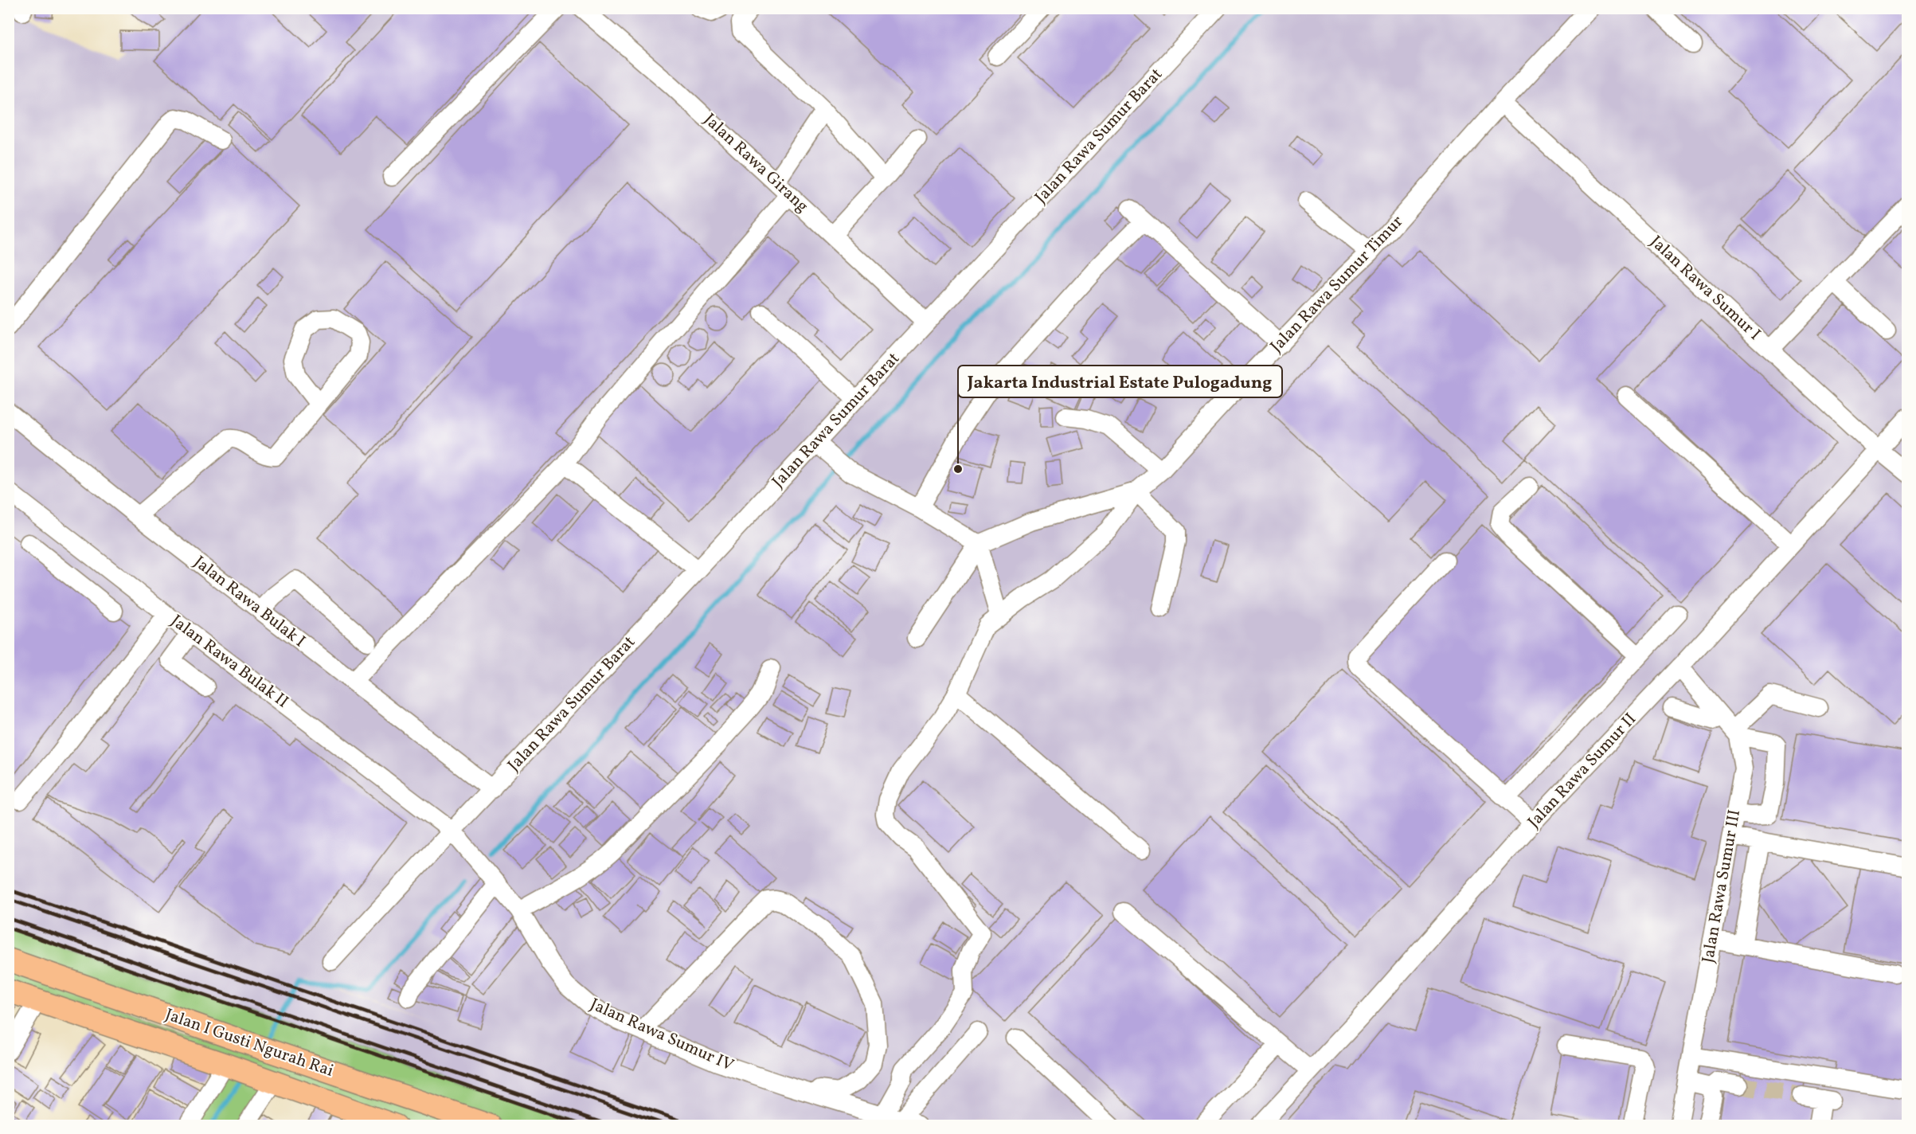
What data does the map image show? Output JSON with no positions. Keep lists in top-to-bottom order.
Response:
{
  "streets": {
    "main road": ["Jalan I Gusti Ngurah Rai"],
    "street": [
      "Jalan Rawa Sumur Barat",
      "Jalan Rawa Girang",
      "Jalan Rawa Sumur Timur",
      "Jalan Rawa Sumur I",
      "Jalan Rawa Bulak I",
      "Jalan Rawa Bulak II",
      "Jalan Rawa Sumur II",
      "Jalan Rawa Sumur III",
      "Jalan Rawa Sumur IV"
    ]
  },
  "crossings": [
    ["Jalan Rawa Sumur Barat", "Jalan Rawa Girang"],
    ["Jalan Rawa Sumur Barat", "Jalan Rawa Bulak I"],
    ["Jalan Rawa Sumur Barat", "Jalan Rawa Bulak II"],
    ["Jalan Rawa Sumur Barat", "Jalan Rawa Sumur IV"],
    ["Jalan Rawa Sumur Timur", "Jalan Rawa Sumur I"],
    ["Jalan Rawa Sumur I", "Jalan Rawa Sumur II"],
    ["Jalan Rawa Bulak II", "Jalan Rawa Sumur IV"]
  ],
  "places": ["Jakarta Industrial Estate Pulogadung"]
}
